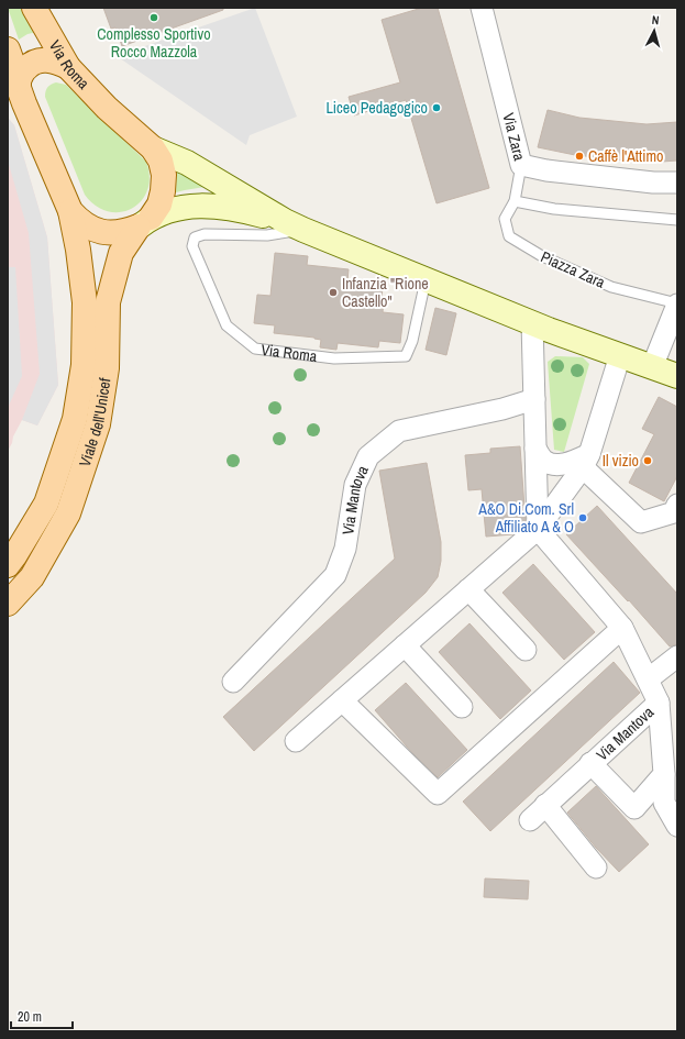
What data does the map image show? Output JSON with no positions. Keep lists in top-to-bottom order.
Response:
{
  "streets": {
    "main road": ["Via Roma", "Viale dell'Unicef"],
    "street": ["Via Zara", "Via Mantova"],
    "lane": ["Piazza Zara"]
  },
  "crossings": [
    ["Via Roma", "Viale dell'Unicef"],
    ["Via Zara", "Piazza Zara"]
  ],
  "places": [
    "Complesso Sportivo Rocco Mazzola",
    "Liceo Pedagogico",
    "Caffè l'Attimo",
    "Infanzia \"Rione Castello\"",
    "Il vizio",
    "A&O Di.Com. Srl Affiliato A & O"
  ],
  "scale_bar": "20 m",
  "north": "top"
}
